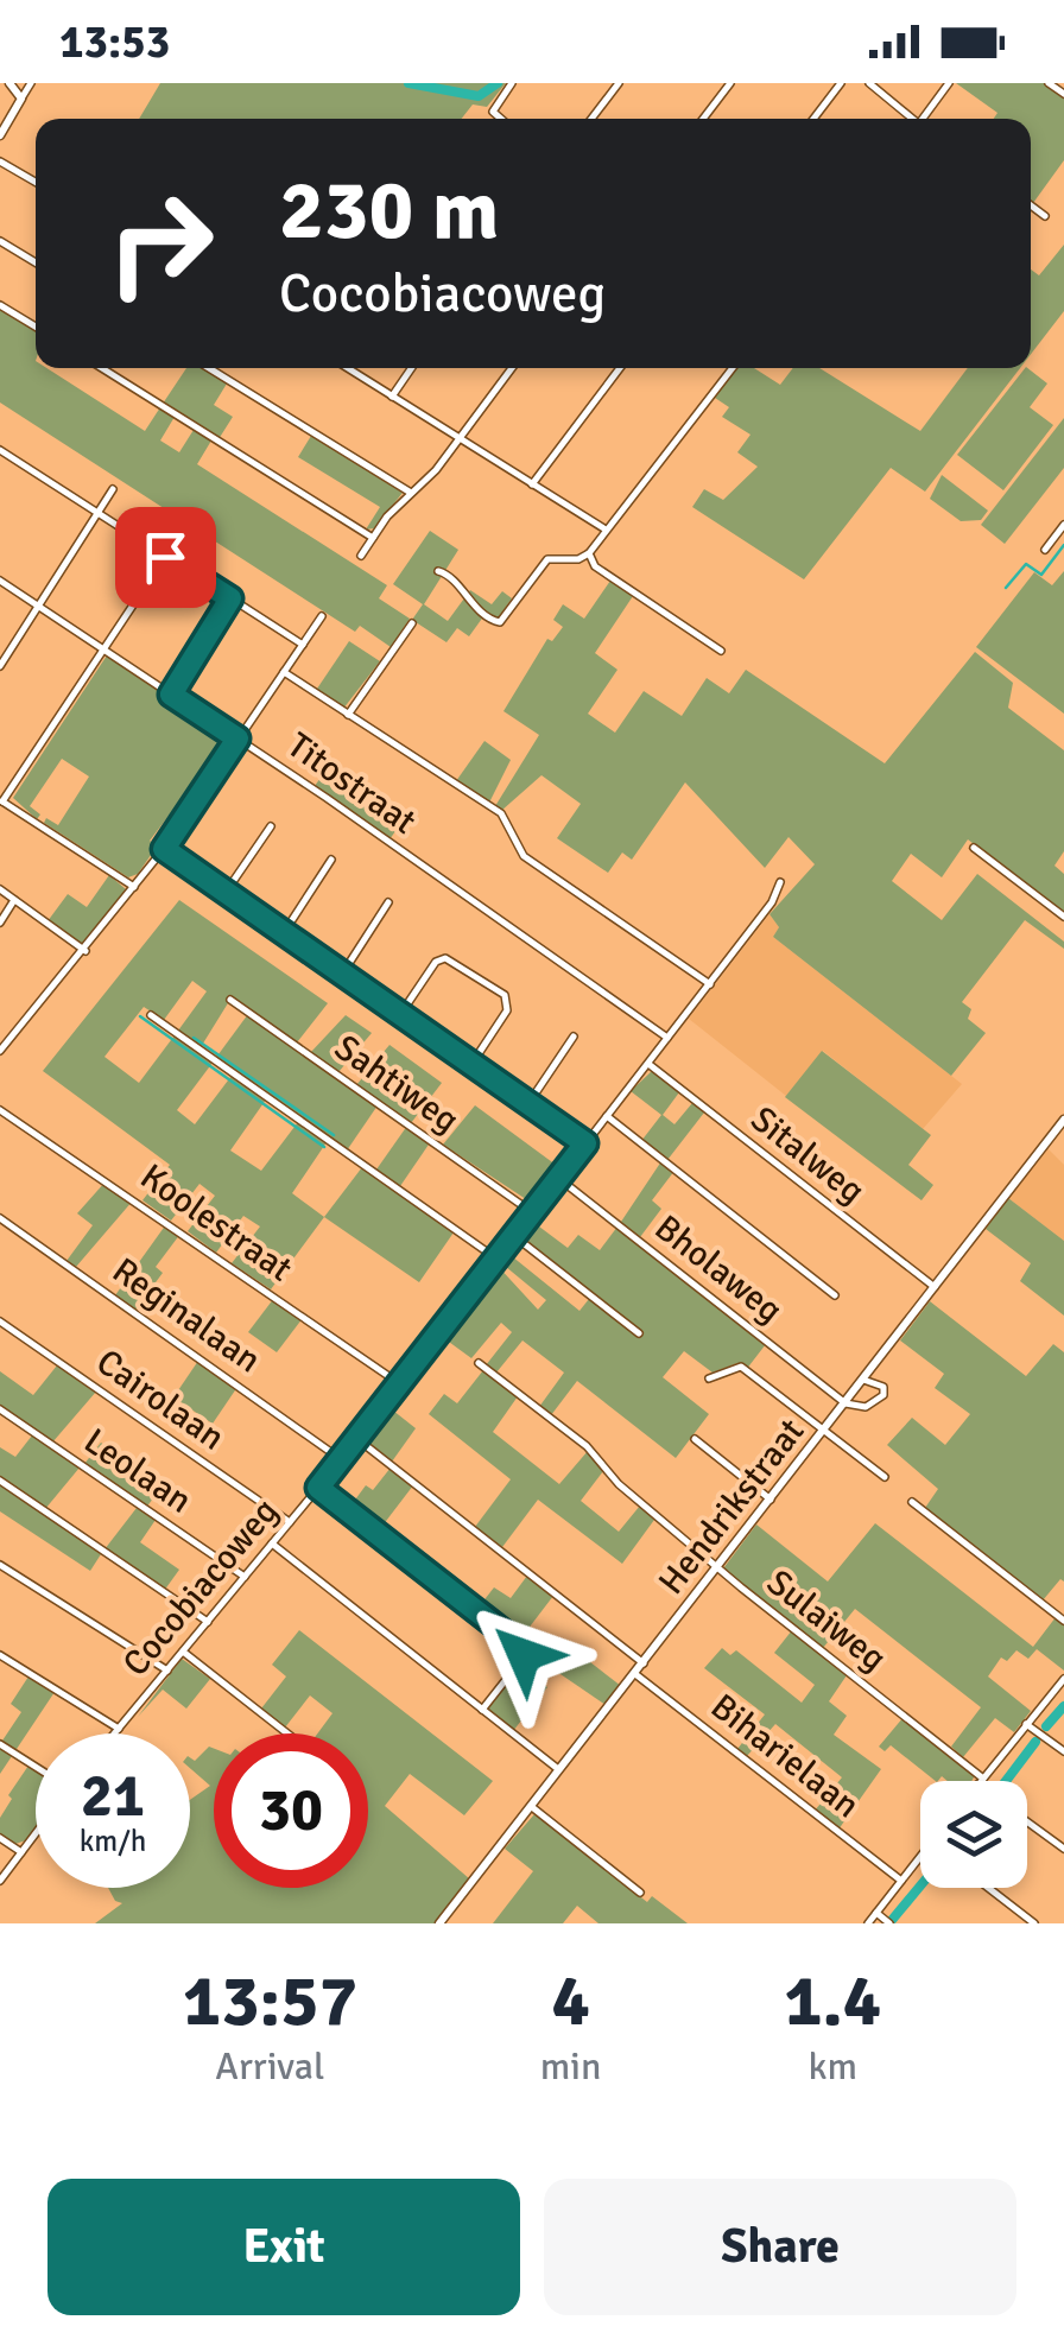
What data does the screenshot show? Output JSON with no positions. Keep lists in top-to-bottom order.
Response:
{
  "streets": {
    "street": [
      "Titostraat",
      "Sahtiweg",
      "Sitalweg",
      "Koolestraat",
      "Bholaweg",
      "Reginalaan",
      "Cairolaan",
      "Leolaan",
      "Hendrikstraat",
      "Cocobiacoweg",
      "Sulaiweg",
      "Biharielaan"
    ]
  },
  "crossings": [
    ["Titostraat", "Cocobiacoweg"],
    ["Sahtiweg", "Cocobiacoweg"],
    ["Sitalweg", "Hendrikstraat"],
    ["Sitalweg", "Cocobiacoweg"],
    ["Koolestraat", "Cocobiacoweg"],
    ["Bholaweg", "Hendrikstraat"],
    ["Bholaweg", "Cocobiacoweg"],
    ["Reginalaan", "Cocobiacoweg"],
    ["Cairolaan", "Cocobiacoweg"],
    ["Leolaan", "Cocobiacoweg"],
    ["Hendrikstraat", "Sulaiweg"],
    ["Hendrikstraat", "Biharielaan"]
  ],
  "page": {
    "status": "13:53",
    "turn": ["230 m", "Cocobiacoweg"],
    "speed": "21 km/h",
    "limit": "30",
    "eta": [
      "13:57",
      "Arrival",
      "4",
      "min",
      "1.4",
      "km"
    ],
    "buttons": ["Exit", "Share"]
  }
}
